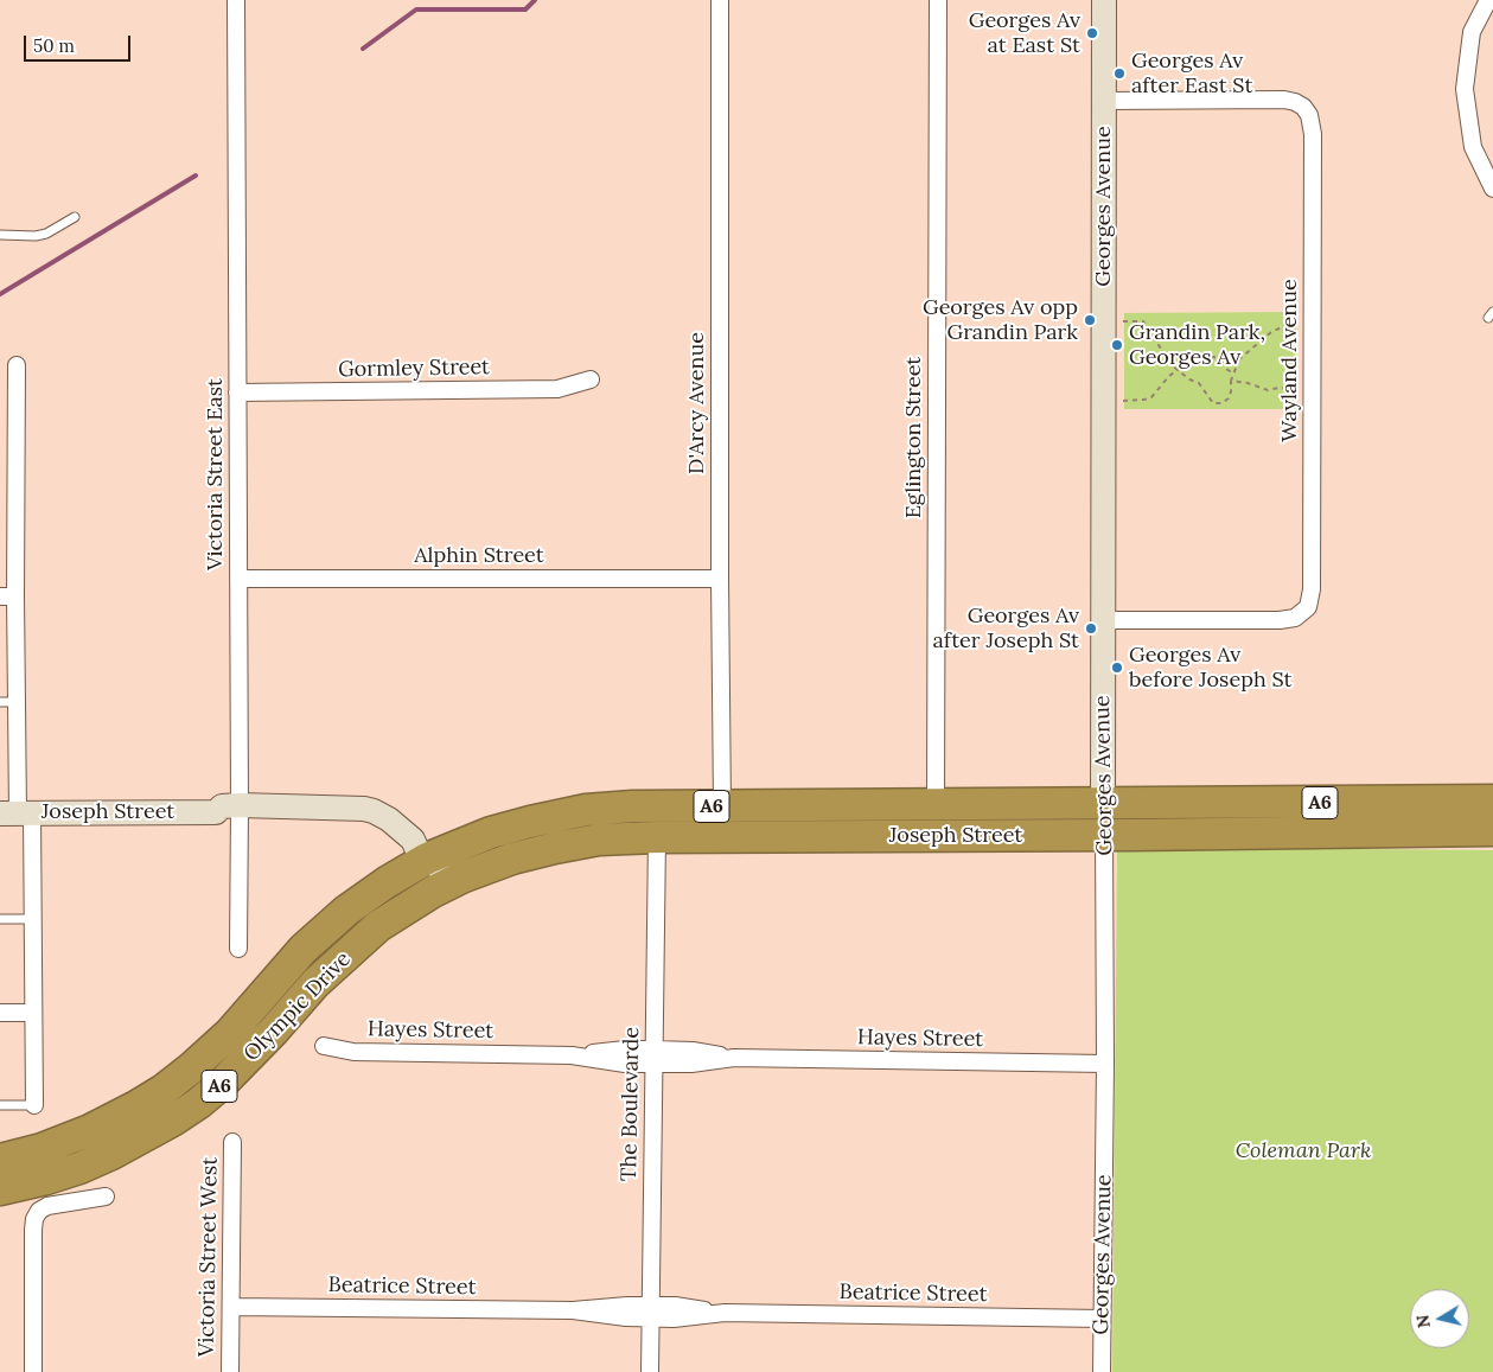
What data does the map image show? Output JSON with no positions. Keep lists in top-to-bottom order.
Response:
{
  "streets": {
    "highway": [
      "Georges Avenue",
      "A6",
      "Joseph Street",
      "Olympic Drive"
    ],
    "street": [
      "Wayland Avenue",
      "Gormley Street",
      "D'Arcy Avenue",
      "Eglington Street",
      "Victoria Street East",
      "Alphin Street",
      "Hayes Street",
      "The Boulevarde",
      "Victoria Street West",
      "Beatrice Street"
    ]
  },
  "crossings": [
    ["Georges Avenue", "Wayland Avenue"],
    ["Georges Avenue", "Joseph Street"],
    ["Georges Avenue", "Hayes Street"],
    ["Georges Avenue", "Beatrice Street"],
    ["Gormley Street", "Victoria Street East"],
    ["D'Arcy Avenue", "Alphin Street"],
    ["D'Arcy Avenue", "Joseph Street"],
    ["Eglington Street", "Joseph Street"],
    ["Victoria Street East", "Alphin Street"],
    ["Victoria Street East", "Joseph Street"],
    ["Joseph Street", "Olympic Drive"],
    ["Joseph Street", "The Boulevarde"],
    ["Hayes Street", "The Boulevarde"],
    ["The Boulevarde", "Beatrice Street"],
    ["Victoria Street West", "Beatrice Street"]
  ],
  "parks": ["Coleman Park"],
  "places": [
    "Georges Av at East St",
    "Georges Av after East St",
    "Georges Av opp Grandin Park",
    "Grandin Park, Georges Av",
    "Georges Av after Joseph St",
    "Georges Av before Joseph St"
  ],
  "scale_bar": "50 m",
  "north": "left"
}
